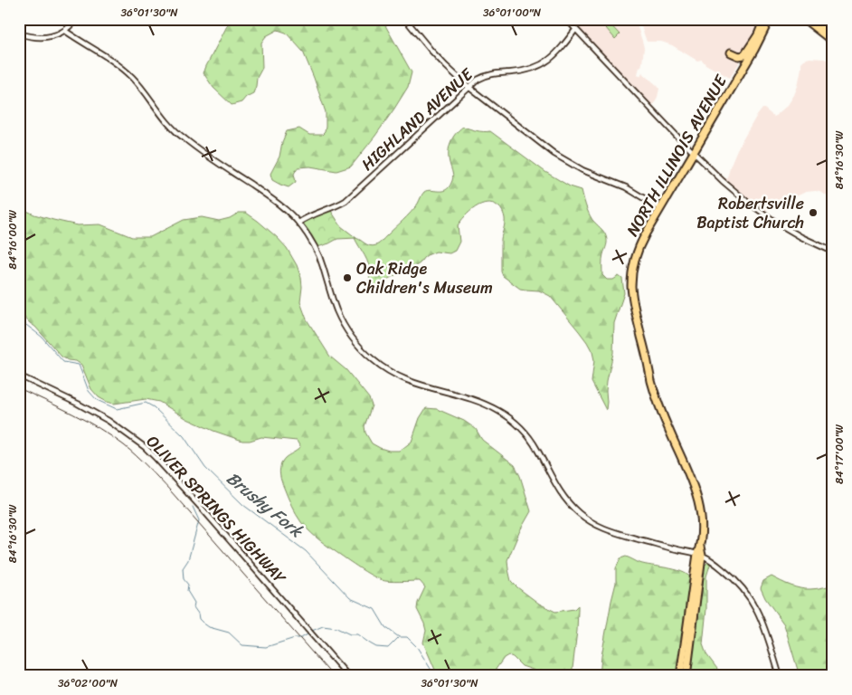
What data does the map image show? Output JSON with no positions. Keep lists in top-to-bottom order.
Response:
{
  "streets": {
    "highway": ["NORTH ILLINOIS AVENUE"],
    "street": ["HIGHLAND AVENUE", "OLIVER SPRINGS HIGHWAY"]
  },
  "water": ["Brushy Fork"],
  "places": ["Robertsville Baptist Church", "Oak Ridge Children's Museum"],
  "coordinates": [
    "36°01'30\"N",
    "36°01'00\"N",
    "84°16'30\"W",
    "84°16'00\"W",
    "84°17'00\"W",
    "36°02'00\"N"
  ]
}
